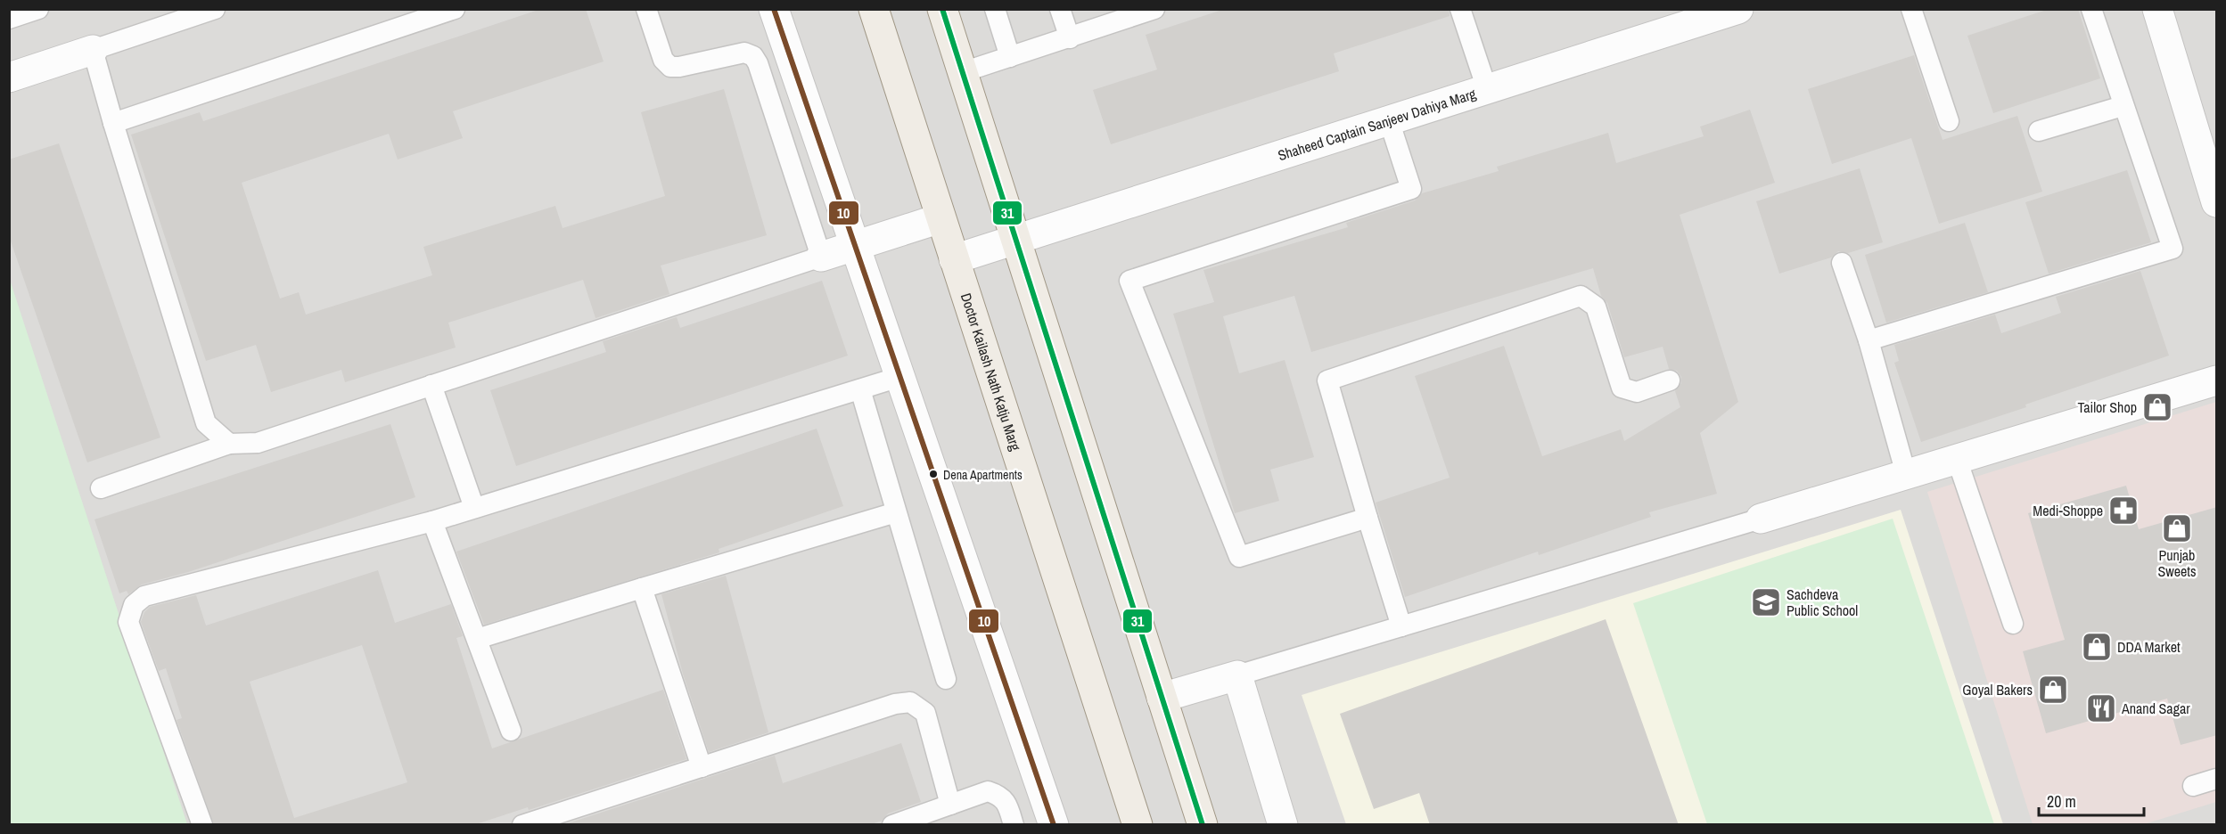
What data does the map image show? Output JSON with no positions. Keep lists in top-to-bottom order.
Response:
{
  "streets": {
    "main road": ["Doctor Kailash Nath Katju Marg"],
    "street": ["Shaheed Captain Sanjeev Dahiya Marg"]
  },
  "crossings": [
    ["Shaheed Captain Sanjeev Dahiya Marg", "Doctor Kailash Nath Katju Marg"]
  ],
  "places": {
    "shop": [
      "Tailor Shop",
      "Punjab Sweets",
      "DDA Market",
      "Goyal Bakers"
    ],
    "other": ["Dena Apartments"],
    "pharmacy": ["Medi-Shoppe"],
    "school or university": ["Sachdeva Public School"],
    "restaurant": ["Anand Sagar"]
  },
  "lines": ["transit line 31", "transit line 10"],
  "scale_bar": "20 m"
}
